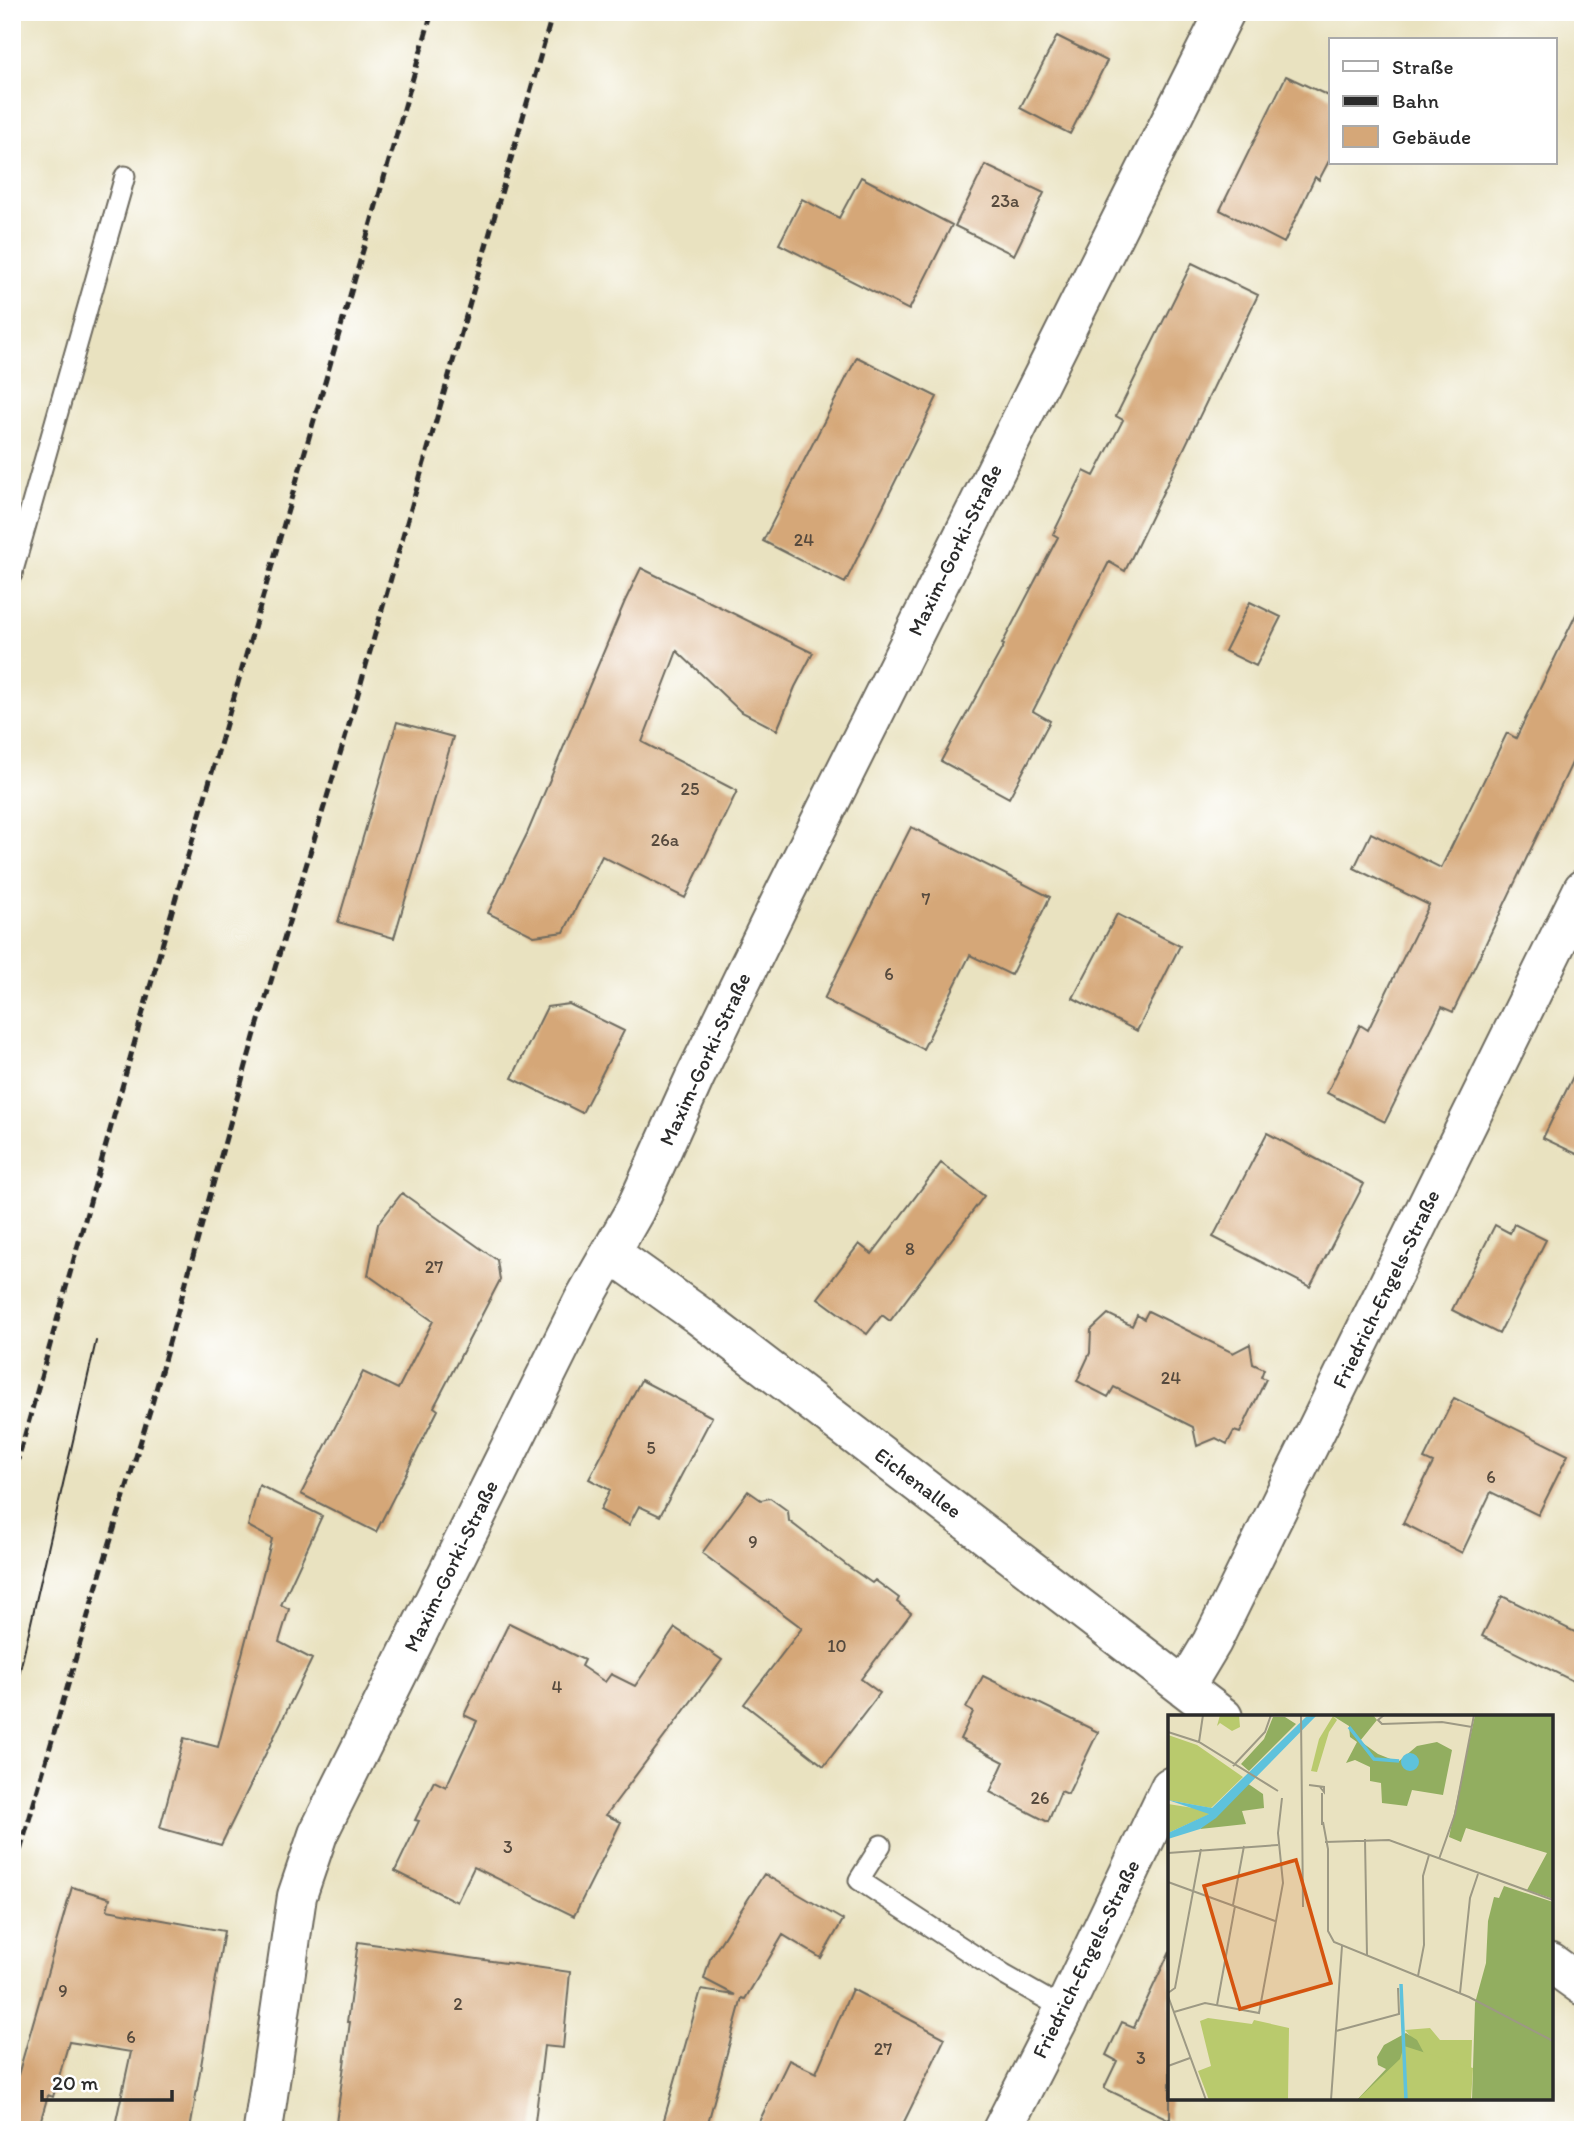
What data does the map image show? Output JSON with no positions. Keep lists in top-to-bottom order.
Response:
{
  "streets": {
    "street": ["Maxim-Gorki-Straße", "Friedrich-Engels-Straße", "Eichenallee"]
  },
  "crossings": [
    ["Maxim-Gorki-Straße", "Eichenallee"],
    ["Friedrich-Engels-Straße", "Eichenallee"]
  ],
  "house_numbers": [
    "23a",
    "24",
    "25",
    "26a",
    "7",
    "6",
    "8",
    "27",
    "24",
    "5",
    "6",
    "9",
    "10",
    "4",
    "26",
    "3",
    "9",
    "2",
    "6",
    "27",
    "3"
  ],
  "legend": ["Straße", "Bahn", "Gebäude"],
  "scale_bar": "20 m"
}
